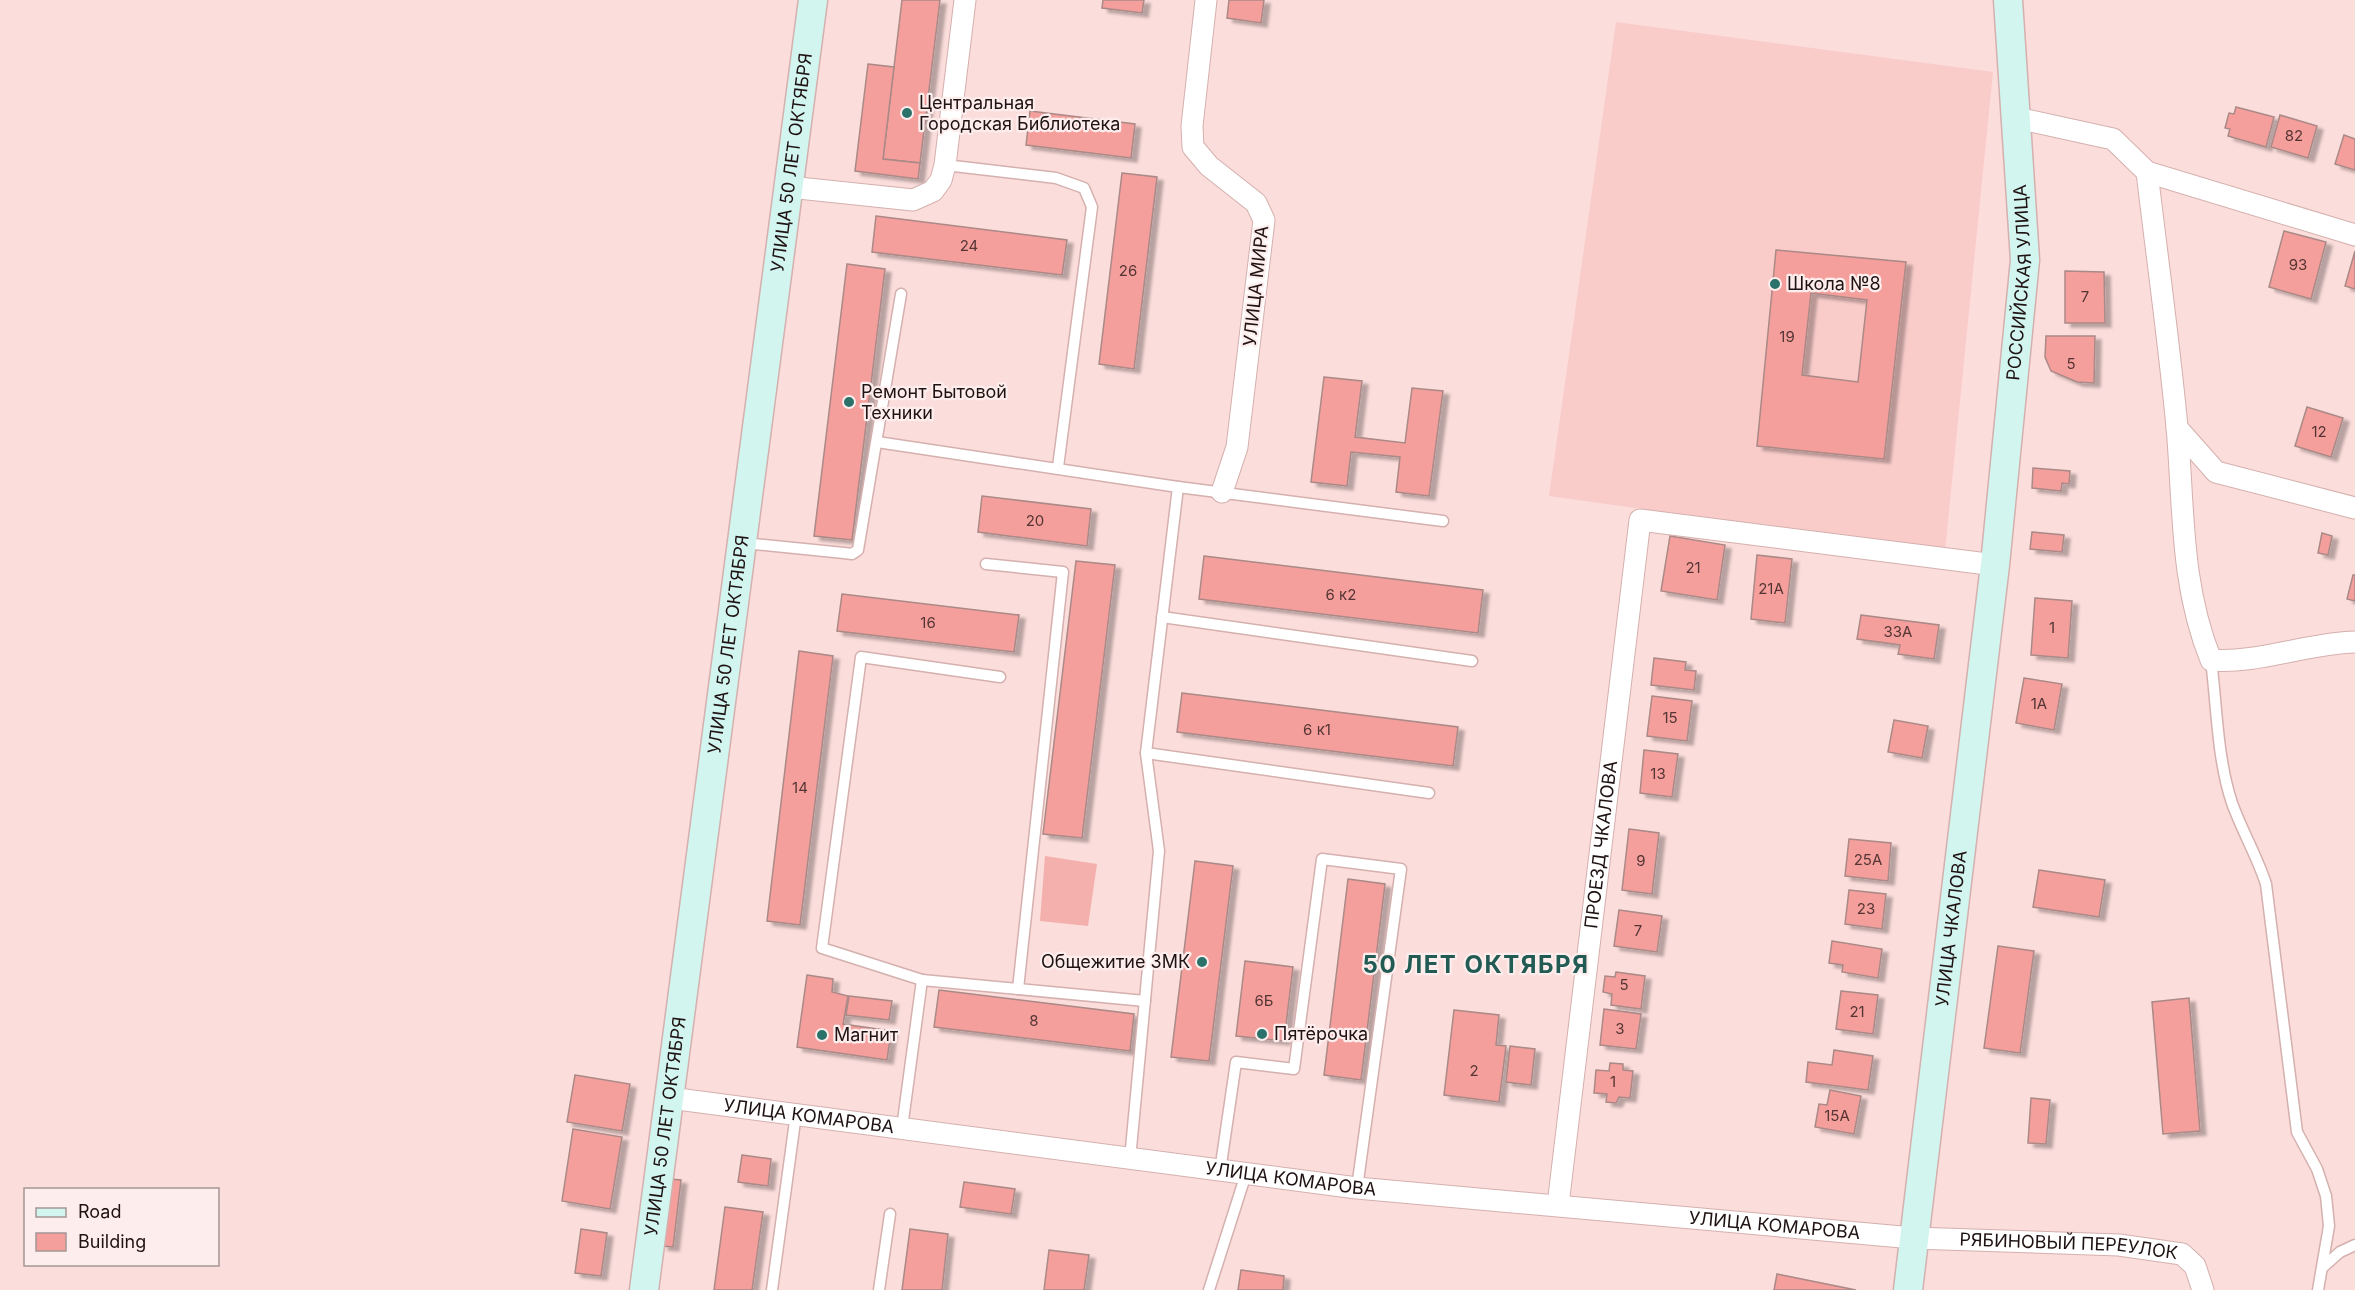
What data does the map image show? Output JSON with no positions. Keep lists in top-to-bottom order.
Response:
{
  "streets": {
    "street": [
      "УЛИЦА 50 ЛЕТ ОКТЯБРЯ",
      "РОССИЙСКАЯ УЛИЦА",
      "УЛИЦА МИРА",
      "ПРОЕЗД ЧКАЛОВА",
      "УЛИЦА ЧКАЛОВА",
      "УЛИЦА КОМАРОВА",
      "РЯБИНОВЫЙ ПЕРЕУЛОК"
    ]
  },
  "crossings": [
    ["УЛИЦА 50 ЛЕТ ОКТЯБРЯ", "УЛИЦА КОМАРОВА"],
    ["РОССИЙСКАЯ УЛИЦА", "ПРОЕЗД ЧКАЛОВА"],
    ["РОССИЙСКАЯ УЛИЦА", "УЛИЦА ЧКАЛОВА"],
    ["ПРОЕЗД ЧКАЛОВА", "УЛИЦА ЧКАЛОВА"],
    ["ПРОЕЗД ЧКАЛОВА", "УЛИЦА КОМАРОВА"],
    ["УЛИЦА ЧКАЛОВА", "УЛИЦА КОМАРОВА"],
    ["УЛИЦА ЧКАЛОВА", "РЯБИНОВЫЙ ПЕРЕУЛОК"],
    ["УЛИЦА КОМАРОВА", "РЯБИНОВЫЙ ПЕРЕУЛОК"]
  ],
  "districts": ["50 ЛЕТ ОКТЯБРЯ"],
  "places": [
    "Центральная Городская Библиотека",
    "Школа №8",
    "Ремонт Бытовой Техники",
    "Общежитие 3МК",
    "Пятёрочка",
    "Магнит"
  ],
  "house_numbers": [
    "82",
    "24",
    "93",
    "26",
    "7",
    "19",
    "5",
    "12",
    "20",
    "21",
    "21А",
    "6 к2",
    "16",
    "1",
    "33А",
    "1А",
    "15",
    "6 к1",
    "13",
    "14",
    "25А",
    "9",
    "23",
    "7",
    "5",
    "6Б",
    "21",
    "8",
    "3",
    "2",
    "1",
    "15А"
  ],
  "legend": ["Road", "Building"]
}
